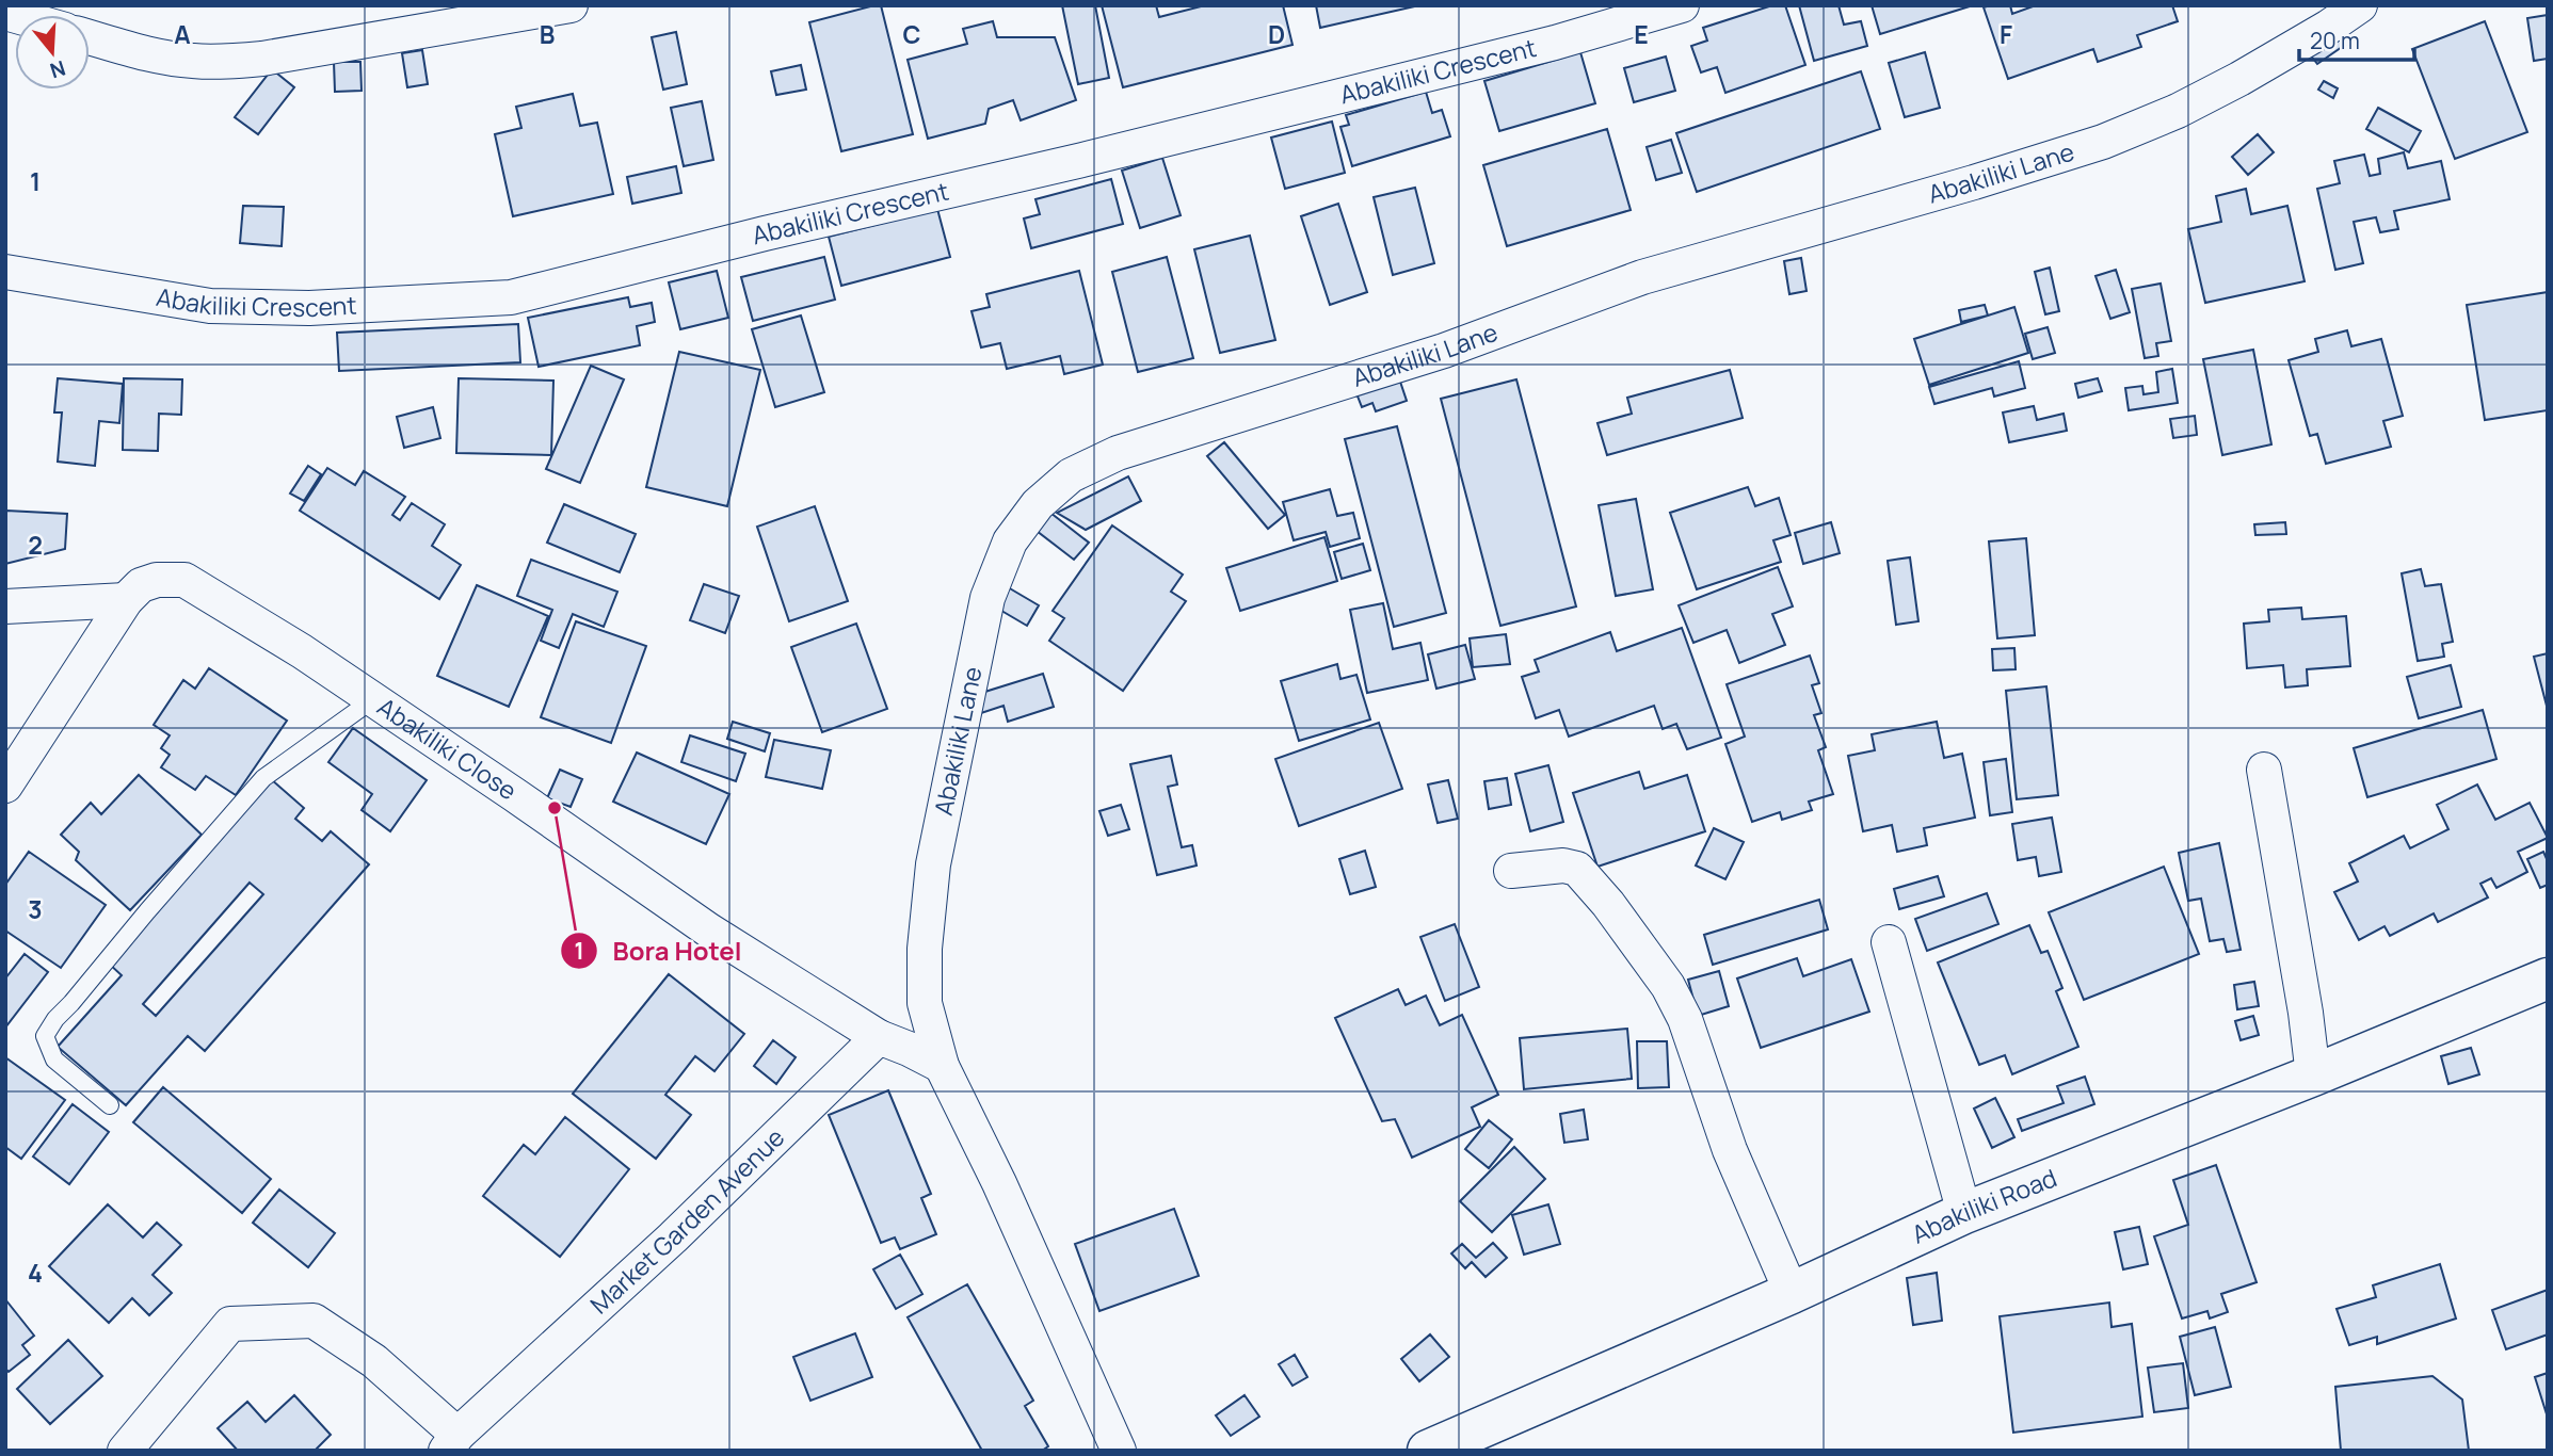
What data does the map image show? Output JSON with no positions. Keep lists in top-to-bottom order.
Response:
{
  "streets": {
    "main road": ["Abakiliki Road"],
    "street": [
      "Abakiliki Crescent",
      "Abakiliki Lane",
      "Abakiliki Close",
      "Market Garden Avenue"
    ]
  },
  "crossings": [
    ["Abakiliki Close", "Market Garden Avenue"]
  ],
  "places": ["Bora Hotel"],
  "scale_bar": "20 m",
  "north": "bottom",
  "grid": {
    "columns": [
      "A",
      "B",
      "C",
      "D",
      "E",
      "F"
    ],
    "rows": [
      "1",
      "2",
      "3",
      "4"
    ]
  }
}
